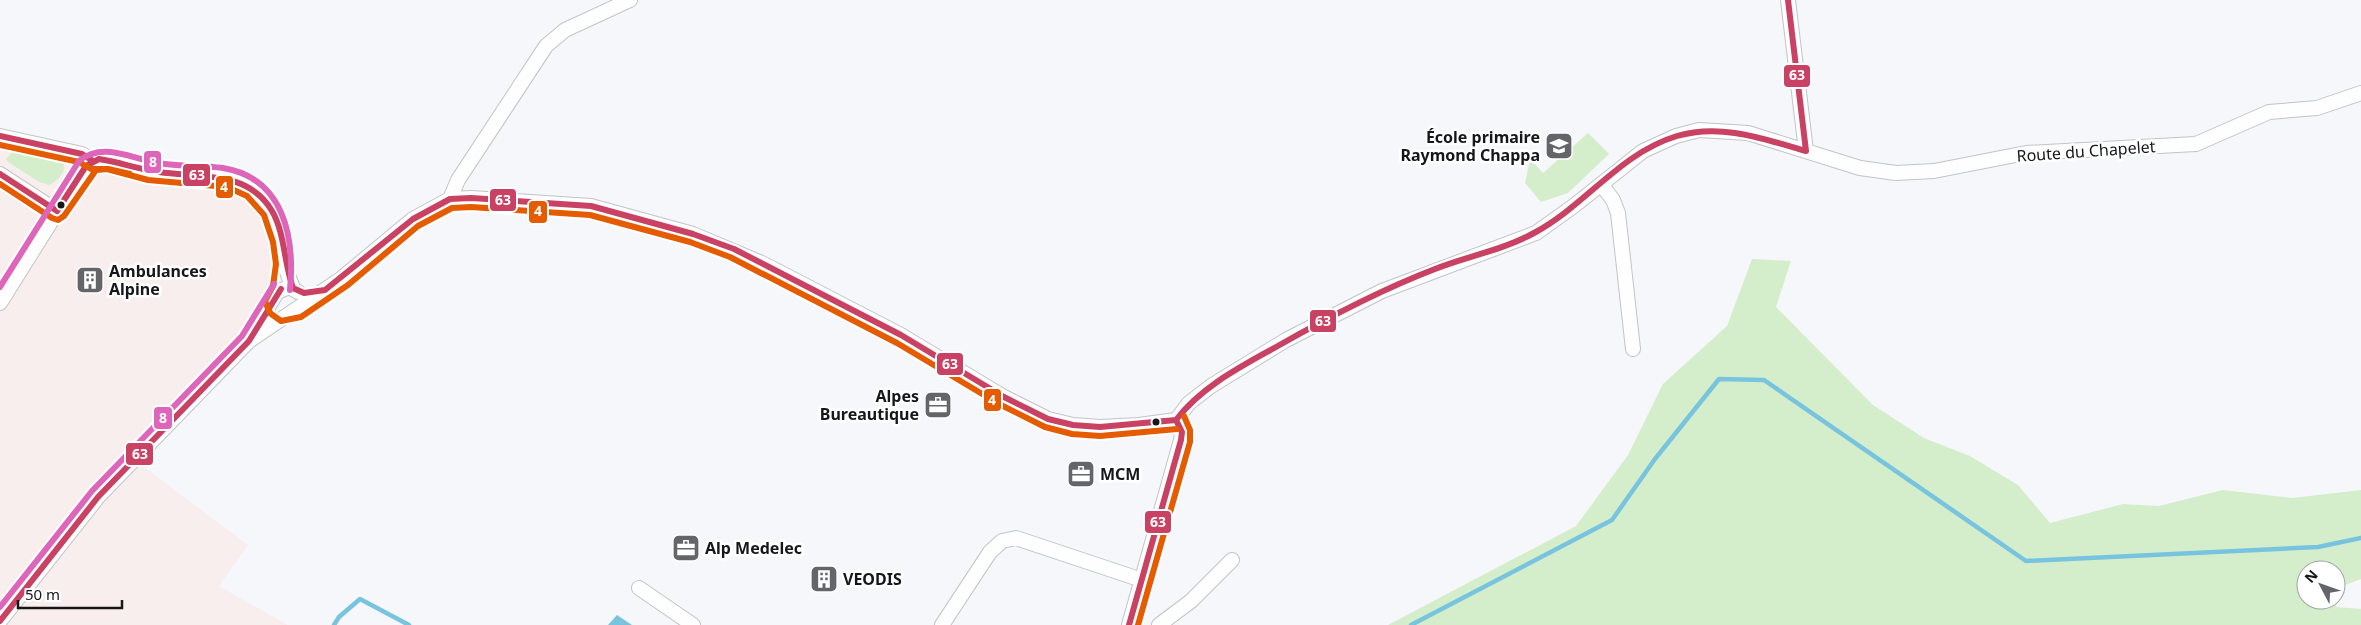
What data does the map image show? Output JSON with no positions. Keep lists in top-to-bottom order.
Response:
{
  "streets": {
    "street": ["Route du Chapelet"]
  },
  "places": {
    "school or university": ["École primaire Raymond Chappa"],
    "building": ["Ambulances Alpine", "VEODIS"],
    "office": ["Alpes Bureautique", "MCM", "Alp Medelec"]
  },
  "lines": ["transit line 63", "transit line 4", "transit line 8"],
  "scale_bar": "50 m",
  "north": "top left"
}
